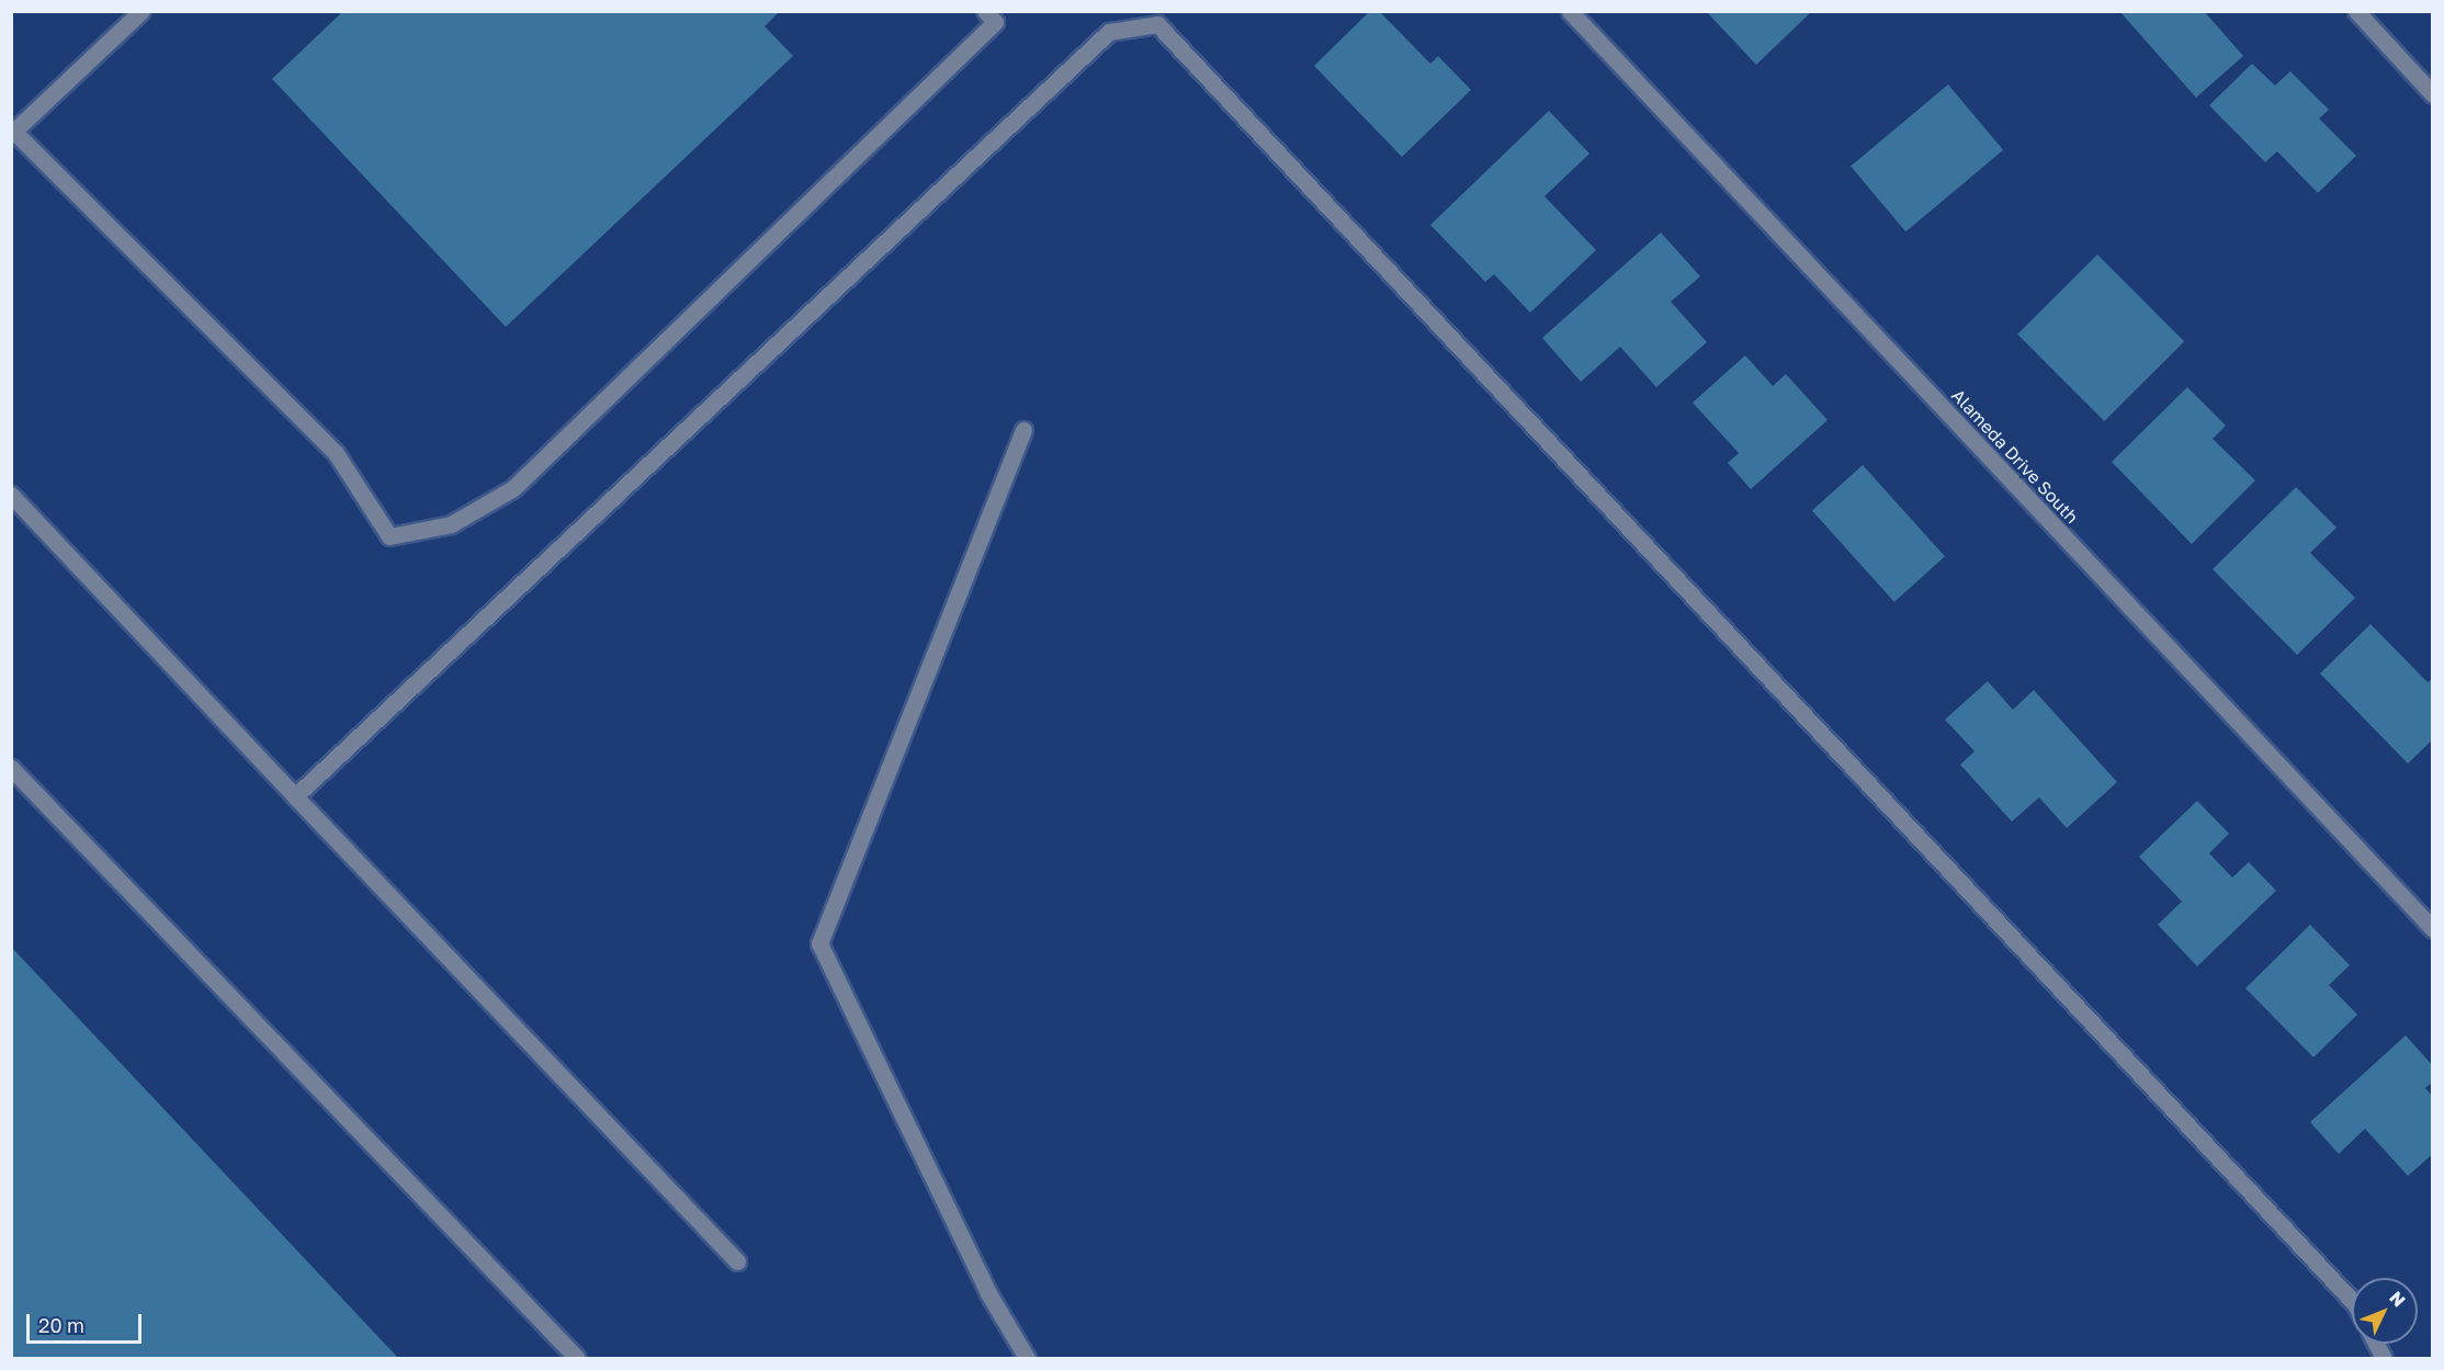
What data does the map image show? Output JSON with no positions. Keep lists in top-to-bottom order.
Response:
{
  "streets": {
    "street": ["Alameda Drive South"]
  },
  "scale_bar": "20 m",
  "north": "top right"
}
